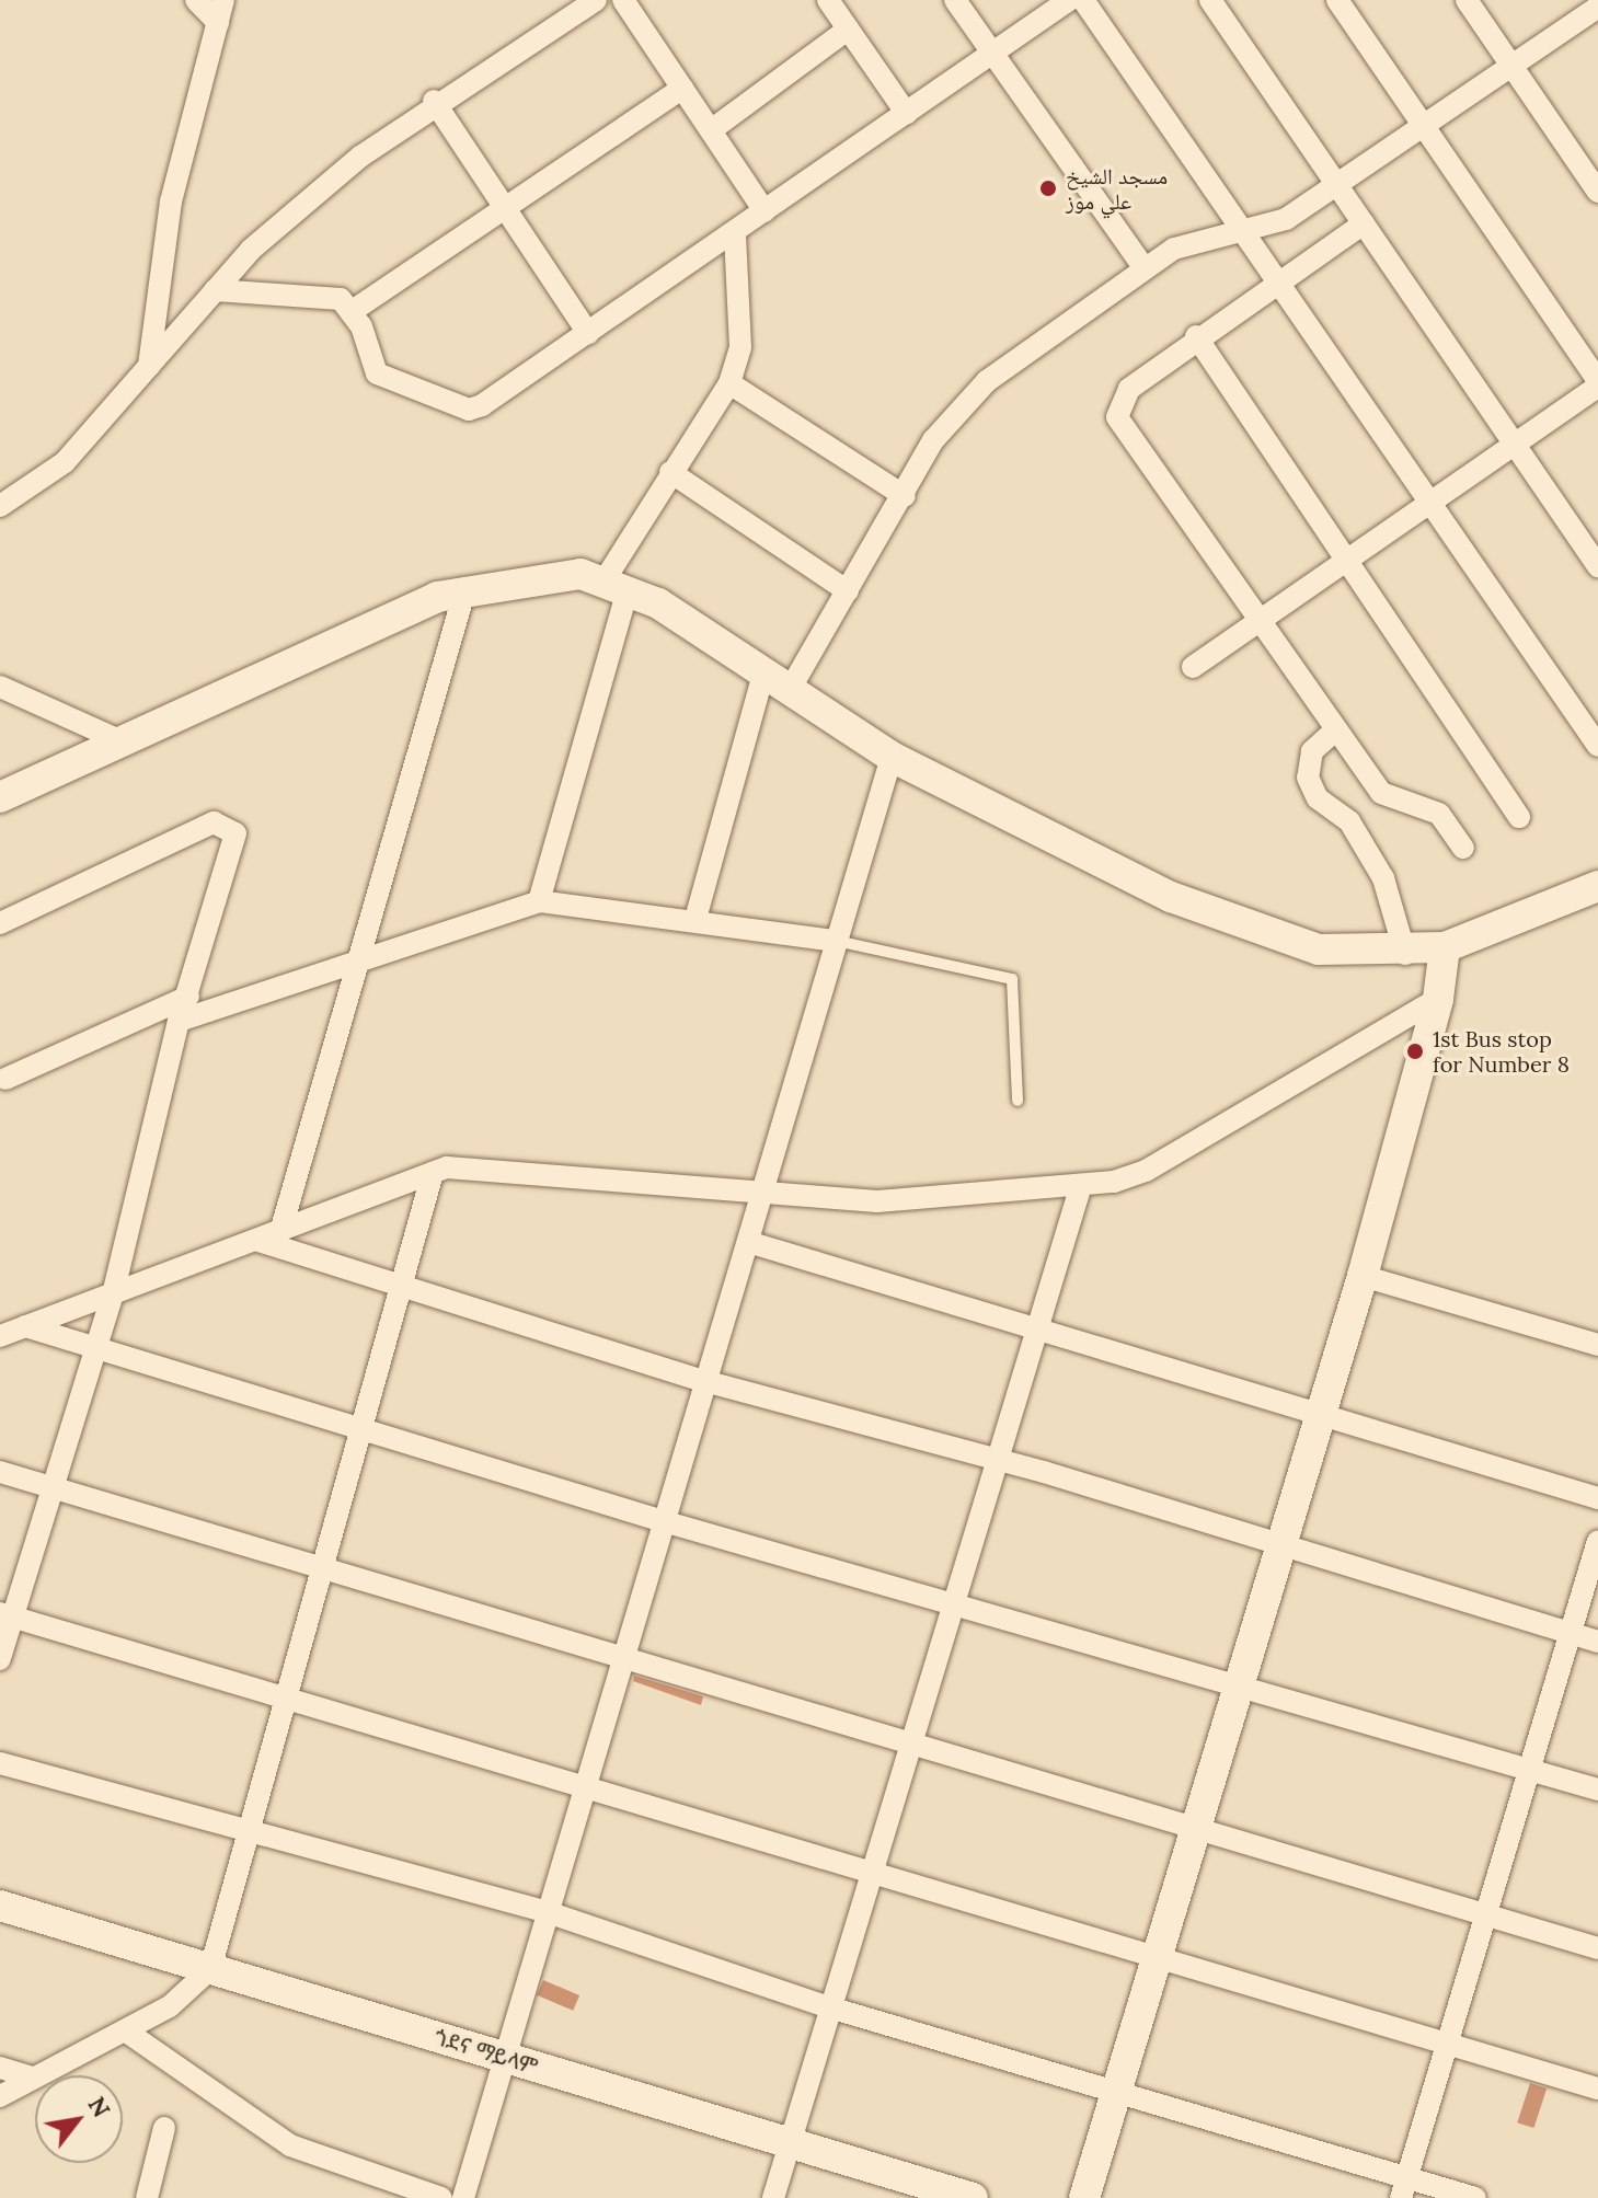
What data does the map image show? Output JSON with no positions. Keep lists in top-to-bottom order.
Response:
{
  "streets": {
    "street": ["ጎደና ማይላም"]
  },
  "places": ["مسجد الشيخ علي موز", "1st Bus stop for Number 8"],
  "north": "top right"
}
